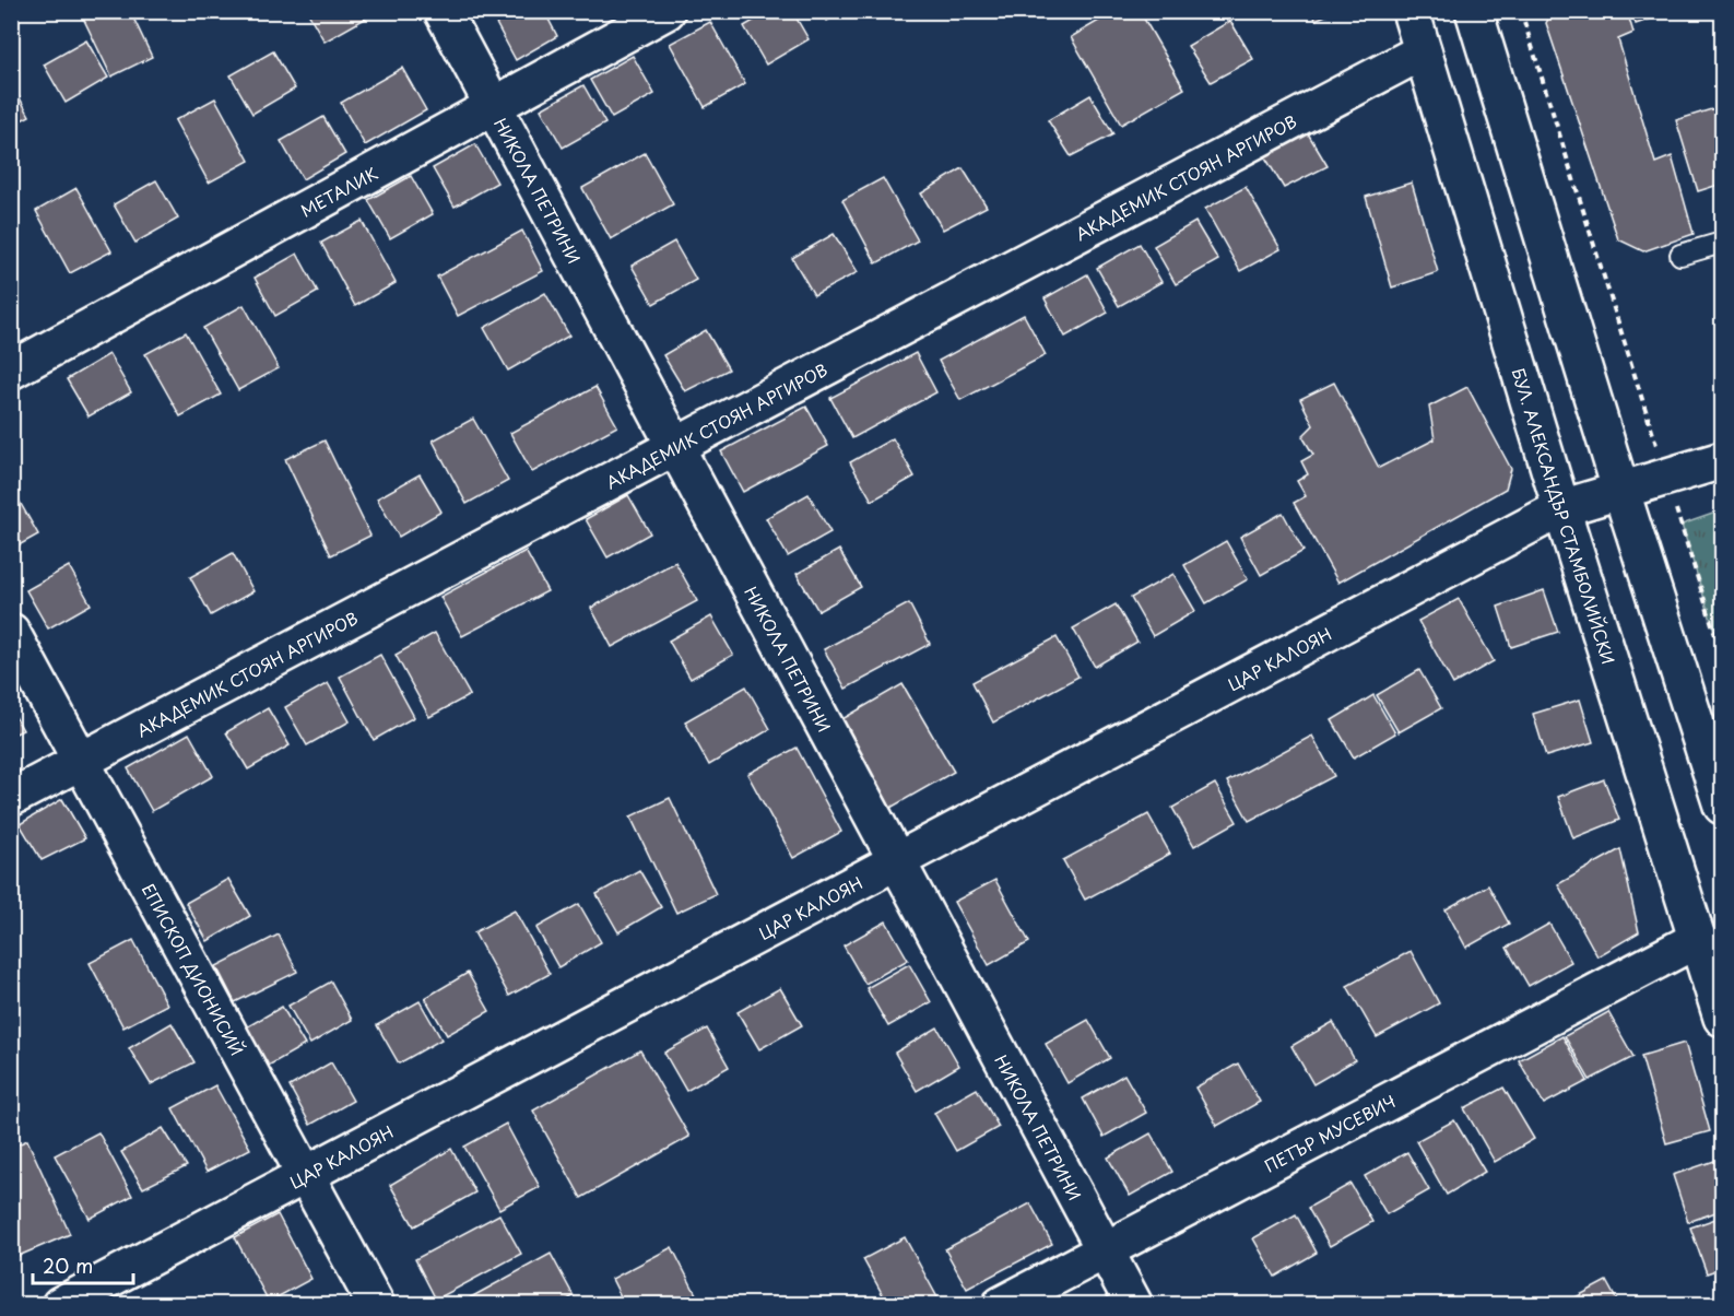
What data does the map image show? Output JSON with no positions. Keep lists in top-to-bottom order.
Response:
{
  "streets": {
    "street": [
      "АКАДЕМИК СТОЯН АРГИРОВ",
      "НИКОЛА ПЕТРИНИ",
      "МЕТАЛИК",
      "БУЛ. АЛЕКСАНДЪР СТАМБОЛИЙСКИ",
      "ЦАР КАЛОЯН",
      "ЕПИСКОП ДИОНИСИЙ",
      "ПЕТЪР МУСЕВИЧ"
    ]
  },
  "crossings": [
    ["АКАДЕМИК СТОЯН АРГИРОВ", "НИКОЛА ПЕТРИНИ"],
    ["АКАДЕМИК СТОЯН АРГИРОВ", "БУЛ. АЛЕКСАНДЪР СТАМБОЛИЙСКИ"],
    ["АКАДЕМИК СТОЯН АРГИРОВ", "ЕПИСКОП ДИОНИСИЙ"],
    ["НИКОЛА ПЕТРИНИ", "МЕТАЛИК"],
    ["НИКОЛА ПЕТРИНИ", "ЦАР КАЛОЯН"],
    ["НИКОЛА ПЕТРИНИ", "ПЕТЪР МУСЕВИЧ"],
    ["БУЛ. АЛЕКСАНДЪР СТАМБОЛИЙСКИ", "ЦАР КАЛОЯН"],
    ["БУЛ. АЛЕКСАНДЪР СТАМБОЛИЙСКИ", "ПЕТЪР МУСЕВИЧ"],
    ["ЦАР КАЛОЯН", "ЕПИСКОП ДИОНИСИЙ"]
  ],
  "scale_bar": "20 m"
}
